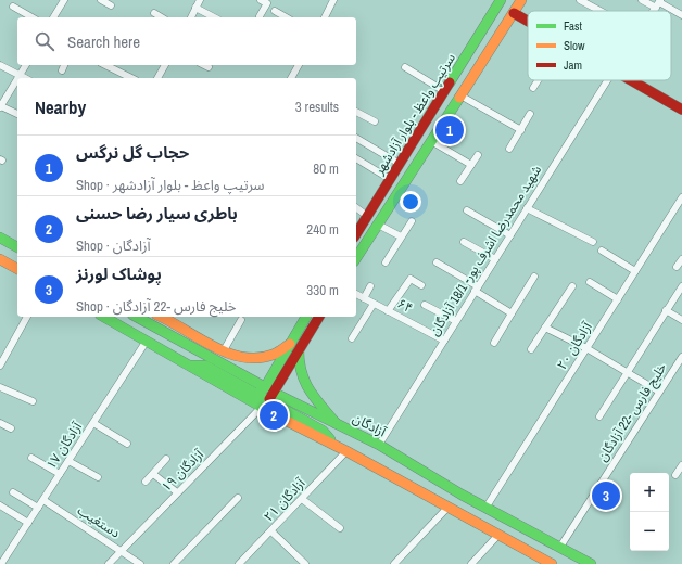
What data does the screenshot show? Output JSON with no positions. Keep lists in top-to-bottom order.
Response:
{
  "streets": {
    "main road": ["سرتیپ واعظ - بلوار آزادشهر", "آزادگان"],
    "street": [
      "شهید محمدرضا اشرف پور- 18/1 آزادگان",
      "۶۴",
      "۲۰ آزادگان",
      "خلیج فارس -22 آزادگان",
      "۱۷ آزادگان",
      "۱۹ آزادگان",
      "۲۱ آزادگان",
      "دستغیب"
    ]
  },
  "crossings": [
    ["شهید محمدرضا اشرف پور- 18/1 آزادگان", "۶۴"],
    ["شهید محمدرضا اشرف پور- 18/1 آزادگان", "آزادگان"],
    ["۲۰ آزادگان", "آزادگان"],
    ["خلیج فارس -22 آزادگان", "آزادگان"],
    ["۱۷ آزادگان", "دستغیب"],
    ["۱۹ آزادگان", "دستغیب"]
  ],
  "legend": ["Fast", "Slow", "Jam"],
  "page": {
    "search": "Search here",
    "heading": ["Nearby", "3 results"],
    "pins": ["1", "2", "3"],
    "list": [
      {
        "mark": "1",
        "name": "حجاب گل نرگس",
        "note": "Shop · سرتیپ واعظ - بلوار آزادشهر",
        "value": "80 m"
      },
      {
        "mark": "2",
        "name": "باطری سیار رضا حسنی",
        "note": "Shop · آزادگان",
        "value": "240 m"
      },
      {
        "mark": "3",
        "name": "پوشاک لورنز",
        "note": "Shop · خلیج فارس -22 آزادگان",
        "value": "330 m"
      }
    ],
    "map_buttons": ["+", "−"]
  }
}
